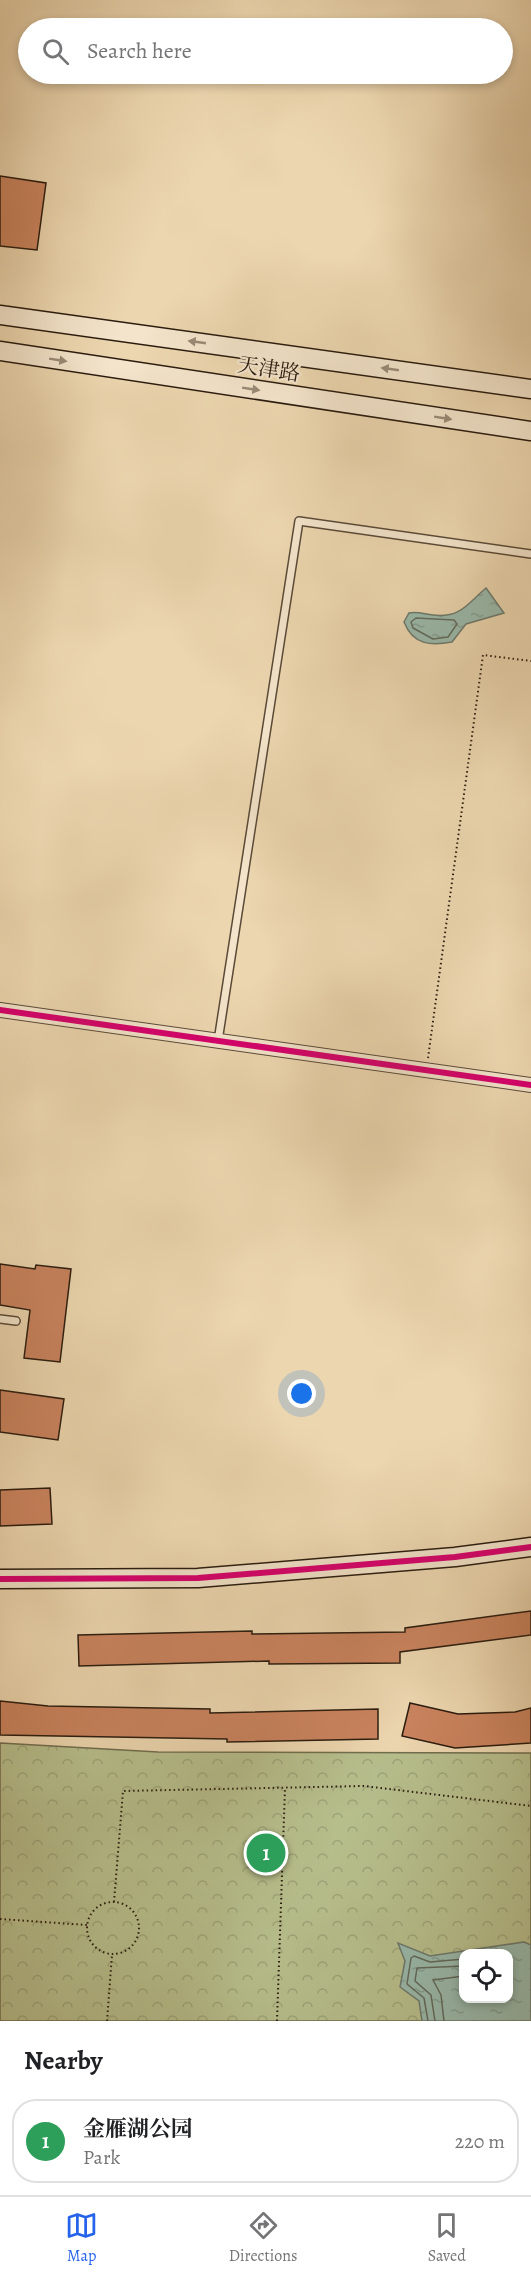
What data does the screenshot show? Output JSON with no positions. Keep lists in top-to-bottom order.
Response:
{
  "streets": {
    "main road": ["天津路"]
  },
  "page": {
    "search": "Search here",
    "pins": "1",
    "heading": "Nearby",
    "list": [
      {
        "mark": "1",
        "name": "金雁湖公园",
        "note": "Park",
        "value": "220 m"
      }
    ],
    "nav": ["Map", "Directions", "Saved"]
  }
}
